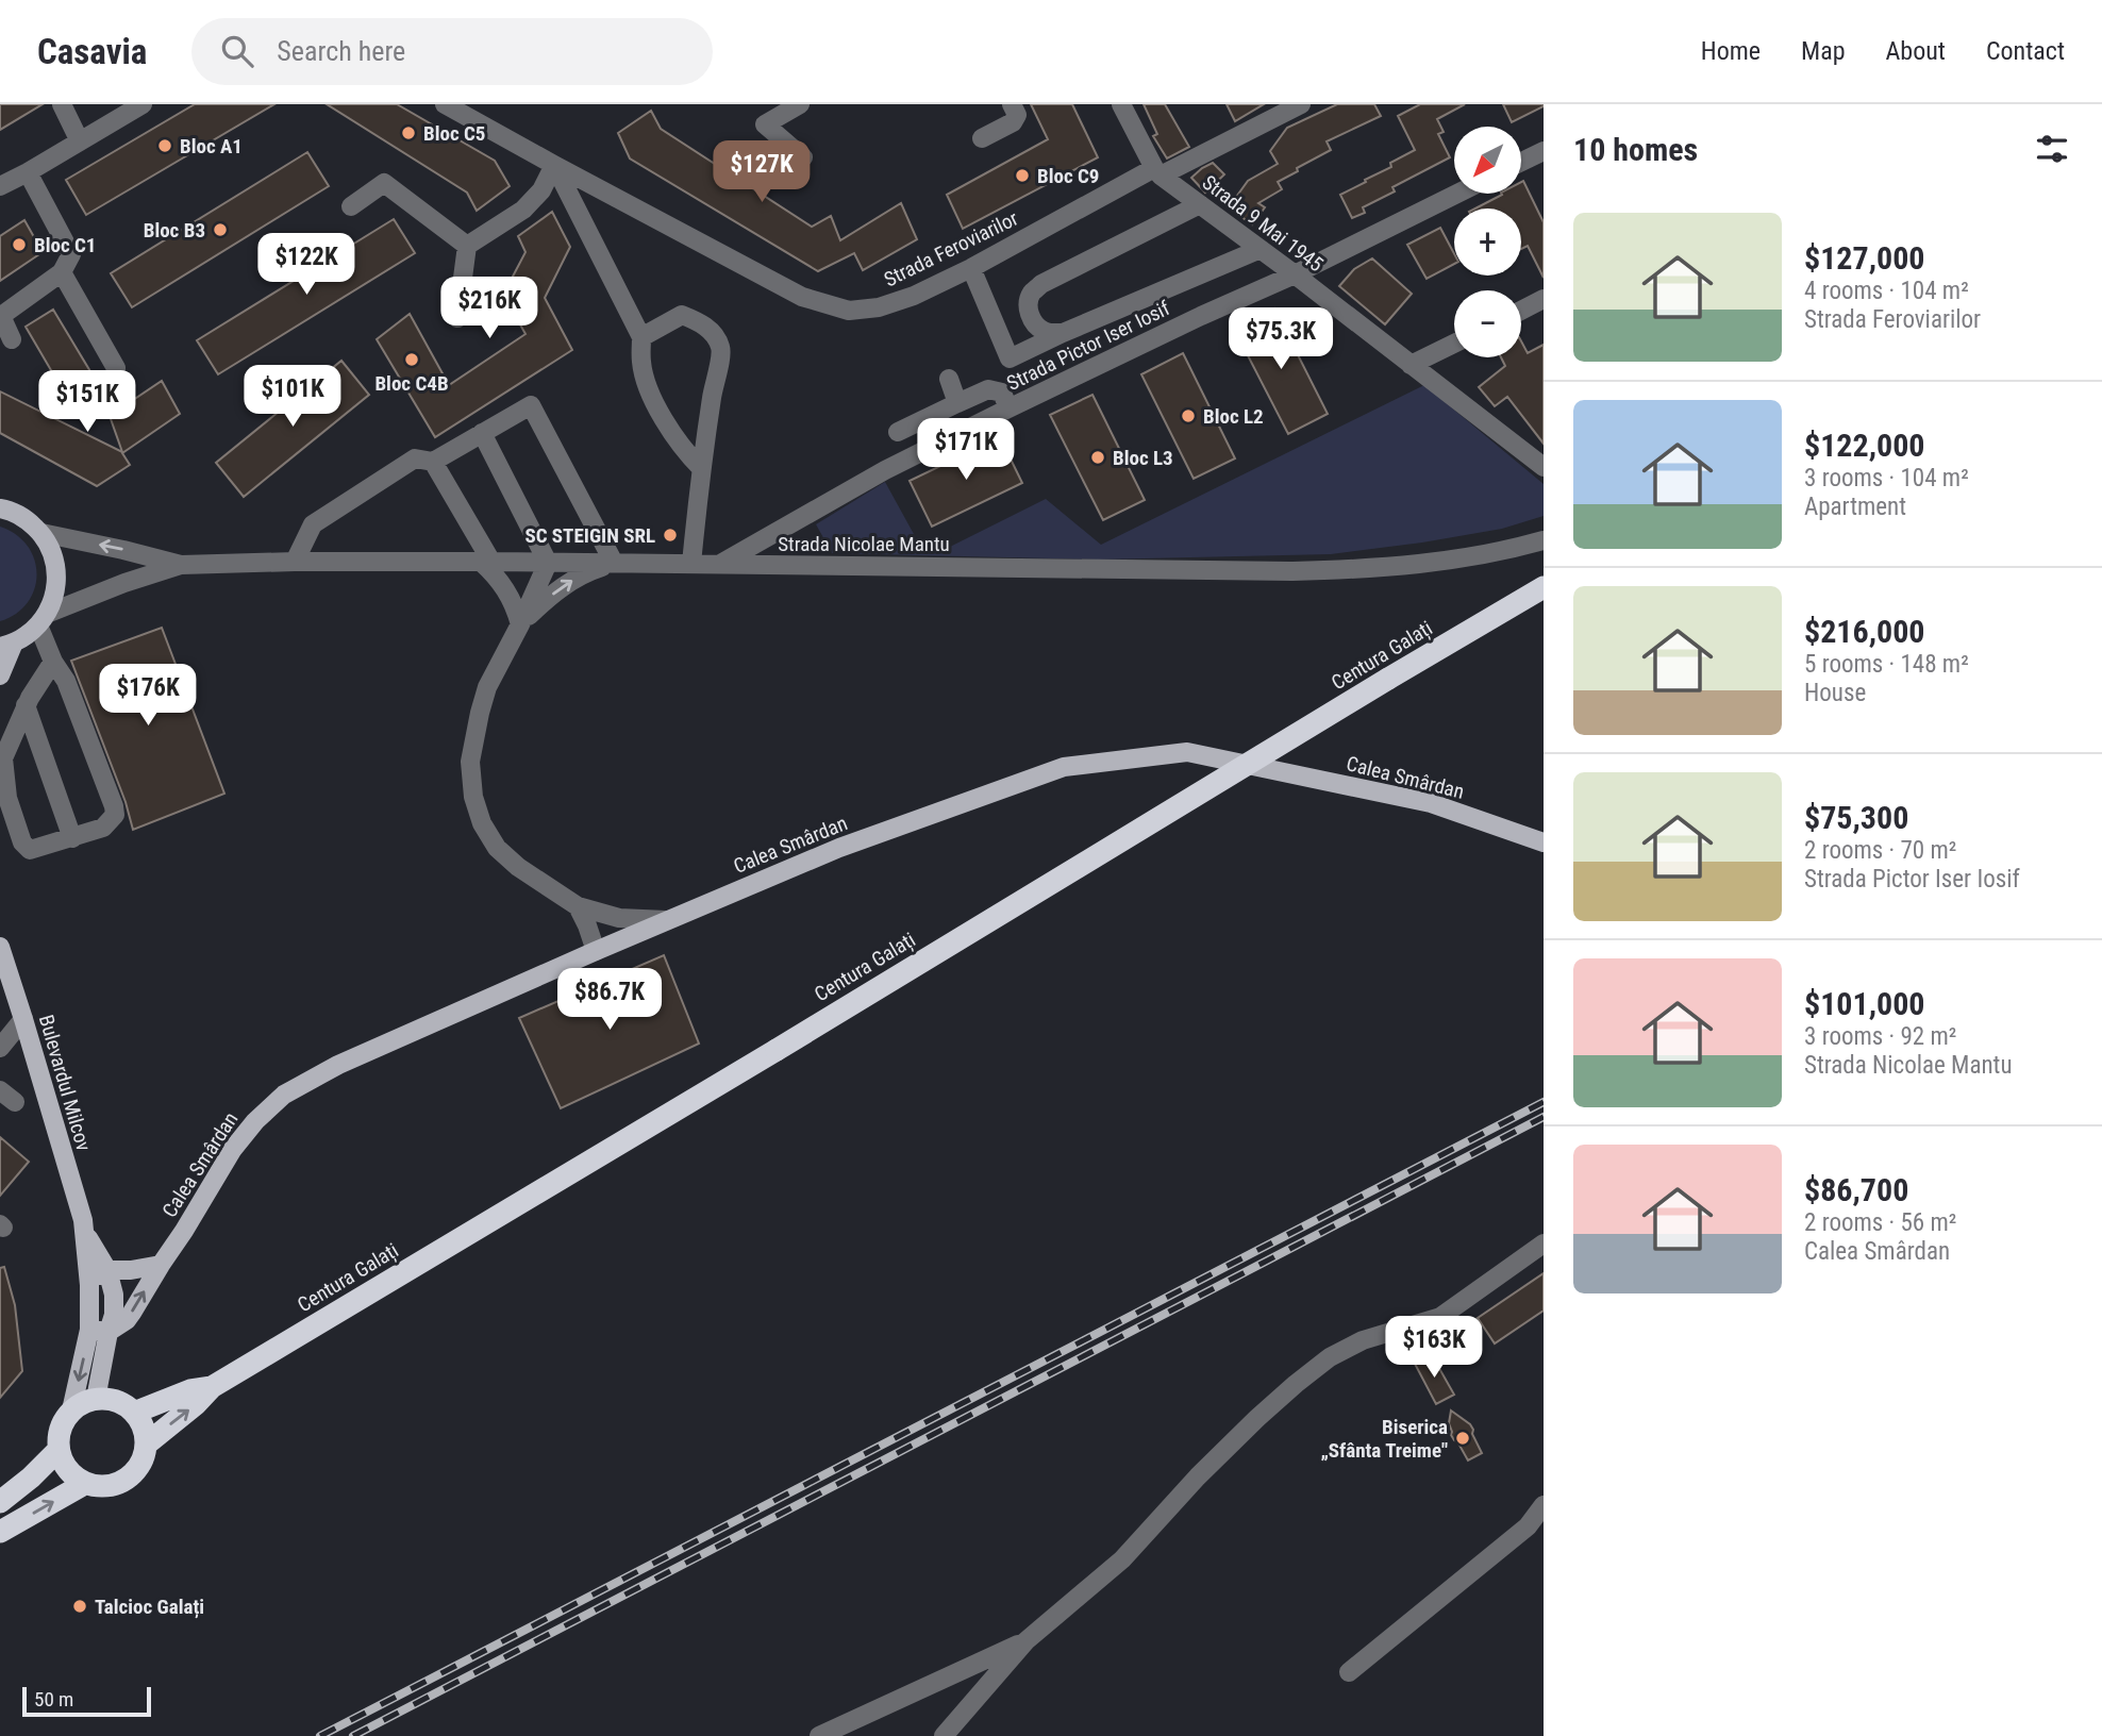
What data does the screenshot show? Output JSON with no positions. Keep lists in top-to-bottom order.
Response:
{
  "streets": {
    "highway": ["Centura Galați"],
    "main road": ["Calea Smârdan", "Bulevardul Milcov"],
    "street": [
      "Strada 9 Mai 1945",
      "Strada Feroviarilor",
      "Strada Pictor Iser Iosif",
      "Strada Nicolae Mantu"
    ]
  },
  "crossings": [
    ["Strada 9 Mai 1945", "Strada Feroviarilor"],
    ["Strada 9 Mai 1945", "Strada Pictor Iser Iosif"],
    ["Strada Pictor Iser Iosif", "Strada Nicolae Mantu"],
    ["Centura Galați", "Bulevardul Milcov"],
    ["Calea Smârdan", "Bulevardul Milcov"]
  ],
  "places": [
    "Bloc C5",
    "Bloc A1",
    "Bloc C9",
    "Bloc B3",
    "Bloc C1",
    "Bloc C4B",
    "Bloc L2",
    "Bloc L3",
    "SC STEIGIN SRL",
    "Biserica „Sfânta Treime\"",
    "Talcioc Galați"
  ],
  "scale_bar": "50 m",
  "north": "bottom left",
  "page": {
    "header": "Casavia",
    "search": "Search here",
    "nav": [
      "Home",
      "Map",
      "About",
      "Contact"
    ],
    "heading": "10 homes",
    "map_buttons": ["+", "−"],
    "price": [
      "$127K",
      "$122K",
      "$216K",
      "$75.3K",
      "$101K",
      "$151K",
      "$171K",
      "$176K",
      "$86.7K",
      "$163K"
    ],
    "list": [
      {
        "name": "$127,000",
        "note": "4 rooms · 104 m² · Strada Feroviarilor"
      },
      {
        "name": "$122,000",
        "note": "3 rooms · 104 m² · Apartment"
      },
      {
        "name": "$216,000",
        "note": "5 rooms · 148 m² · House"
      },
      {
        "name": "$75,300",
        "note": "2 rooms · 70 m² · Strada Pictor Iser Iosif"
      },
      {
        "name": "$101,000",
        "note": "3 rooms · 92 m² · Strada Nicolae Mantu"
      },
      {
        "name": "$86,700",
        "note": "2 rooms · 56 m² · Calea Smârdan"
      }
    ],
    "scale": "50 m"
  }
}
